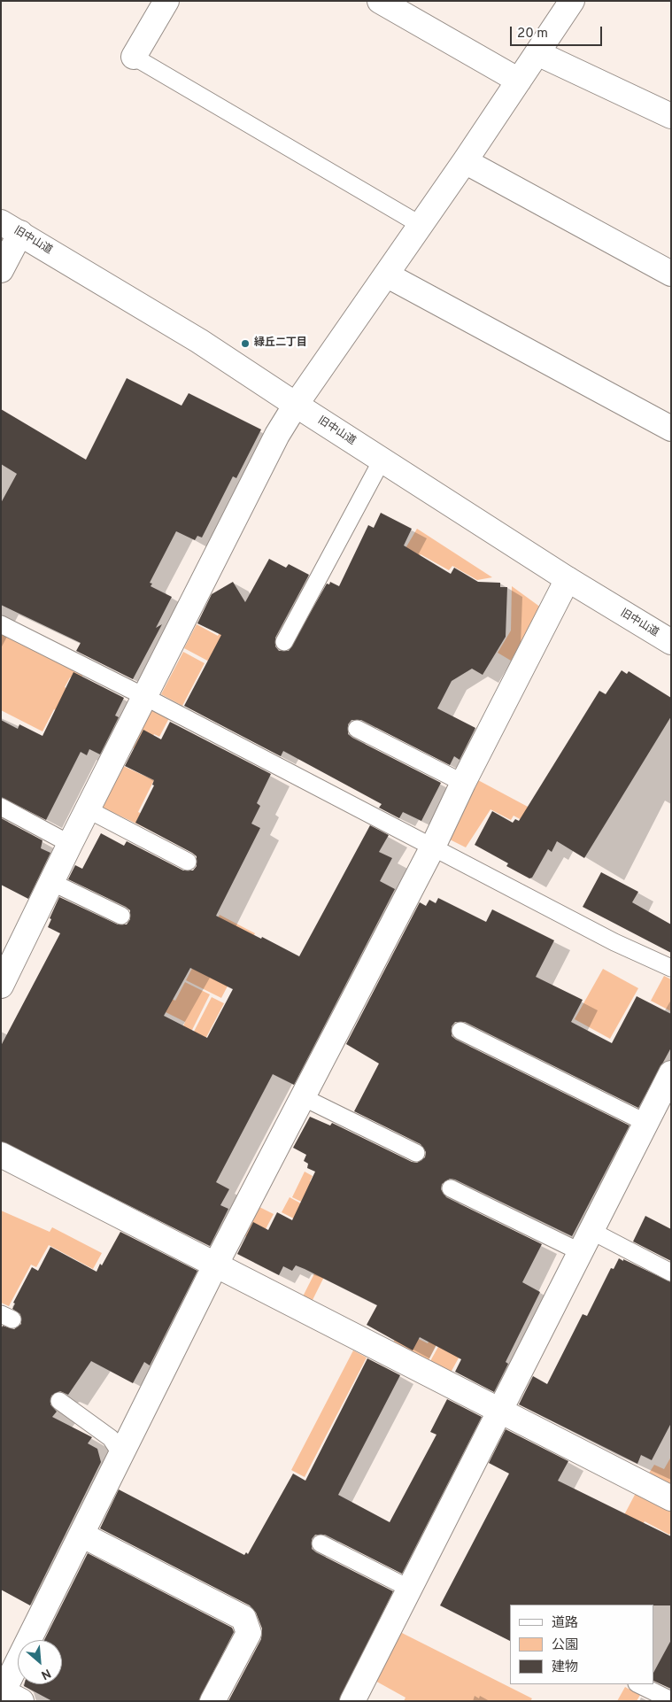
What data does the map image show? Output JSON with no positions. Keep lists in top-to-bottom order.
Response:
{
  "streets": {
    "street": ["旧中山道"]
  },
  "places": ["緑丘二丁目"],
  "legend": ["道路", "公園", "建物"],
  "scale_bar": "20 m",
  "north": "bottom right"
}
